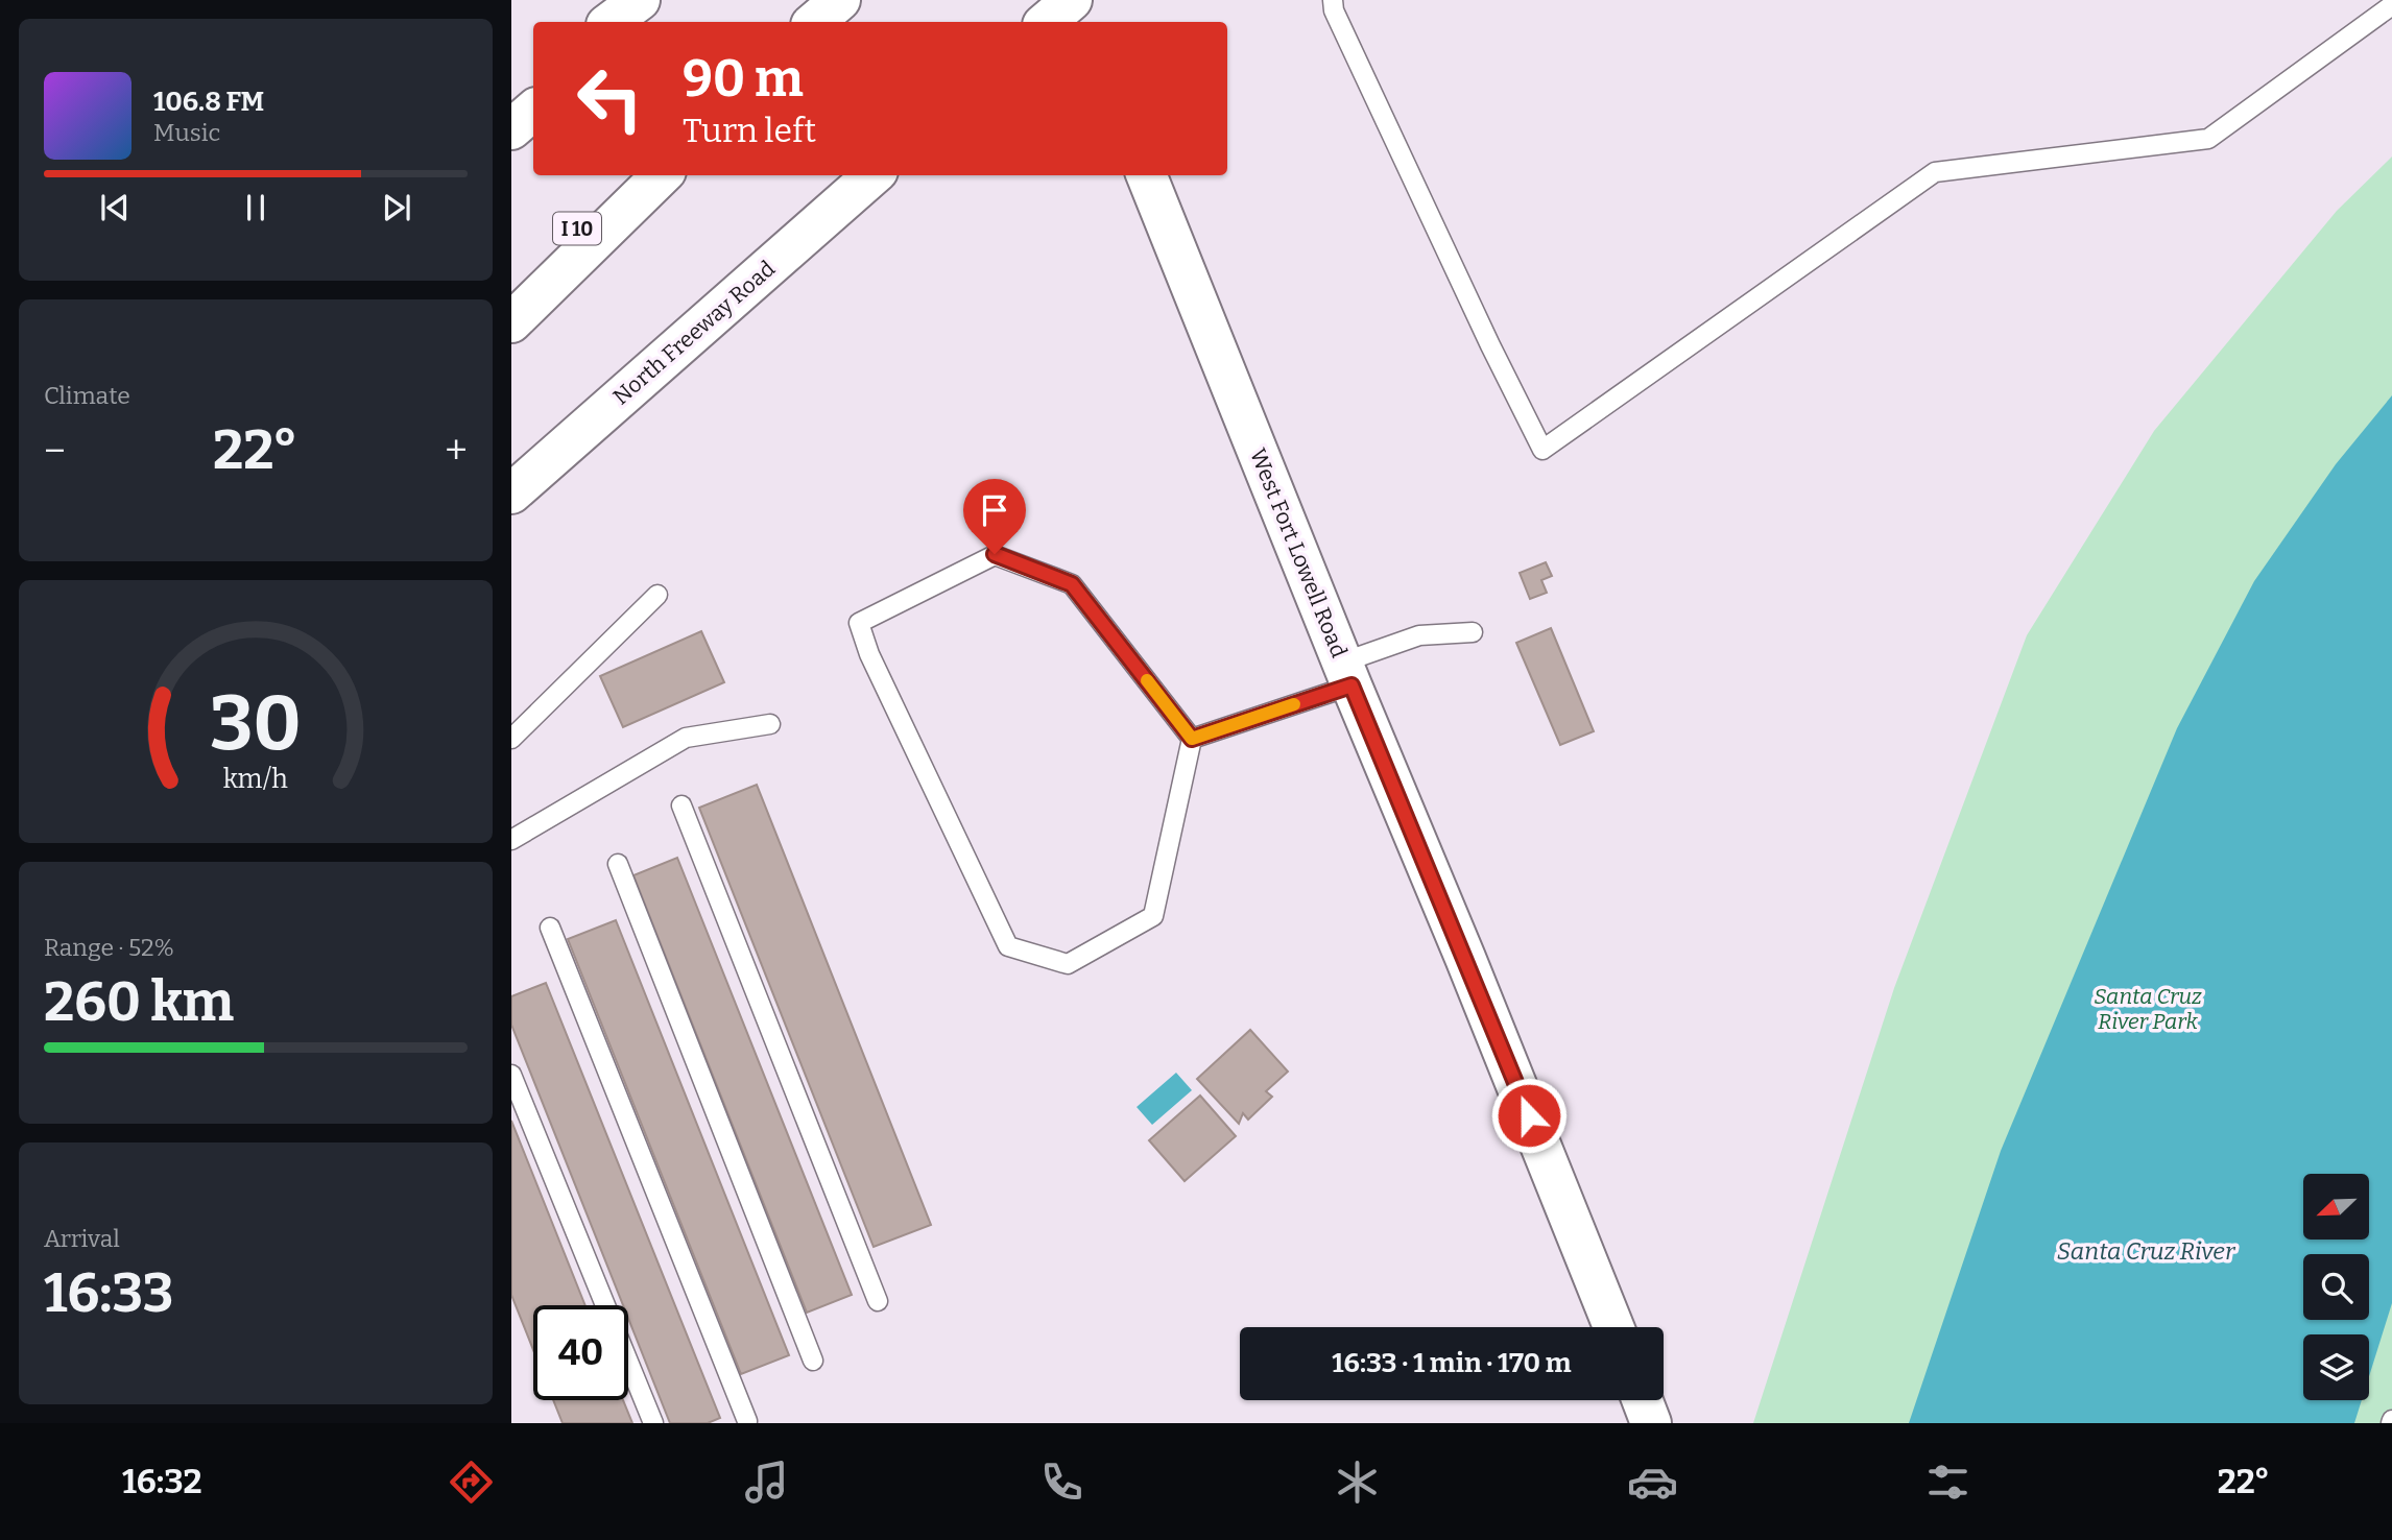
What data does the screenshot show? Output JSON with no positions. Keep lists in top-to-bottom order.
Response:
{
  "streets": {
    "main road": ["I 10", "North Freeway Road", "West Fort Lowell Road"]
  },
  "water": ["Santa Cruz River"],
  "parks": ["Santa Cruz River Park"],
  "north": "bottom left",
  "page": {
    "turn": ["90 m", "Turn left"],
    "song": ["106.8 FM", "Music"],
    "tile": [
      "Climate",
      ["Range · 52%", "260 km"],
      ["Arrival", "16:33"]
    ],
    "heat": ["−", "22°", "+"],
    "limit": "40",
    "trip": "16:33 · 1 min · 170 m",
    "tabs": ["16:32", "22°"],
    "gauge": ["30", "km/h"]
  }
}
